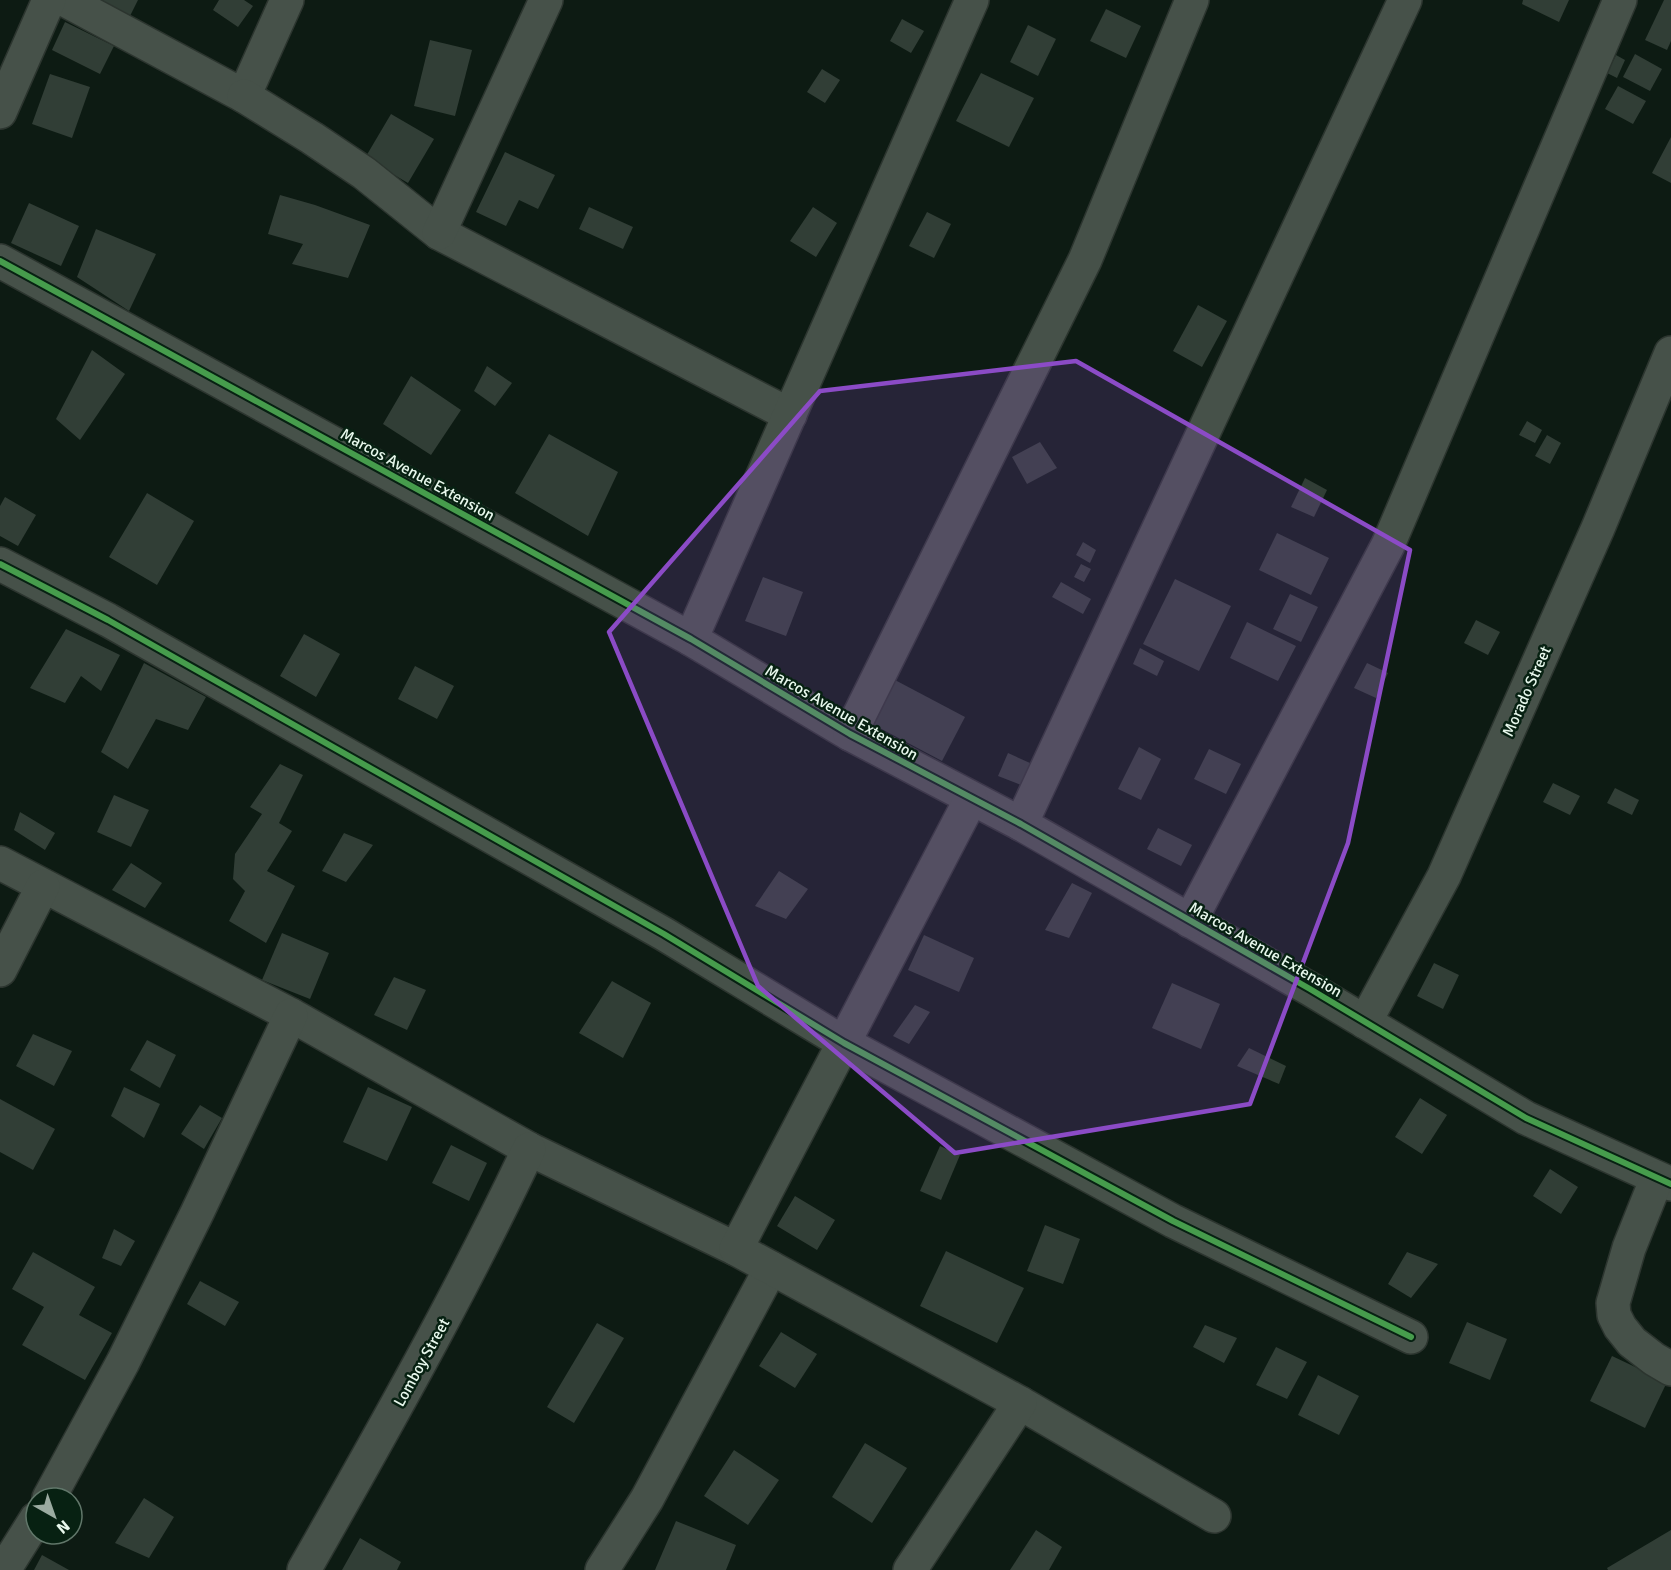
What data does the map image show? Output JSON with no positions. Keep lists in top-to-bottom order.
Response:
{
  "streets": {
    "street": ["Marcos Avenue Extension", "Morado Street", "Lomboy Street"]
  },
  "crossings": [
    ["Marcos Avenue Extension", "Morado Street"]
  ],
  "north": "bottom right"
}
